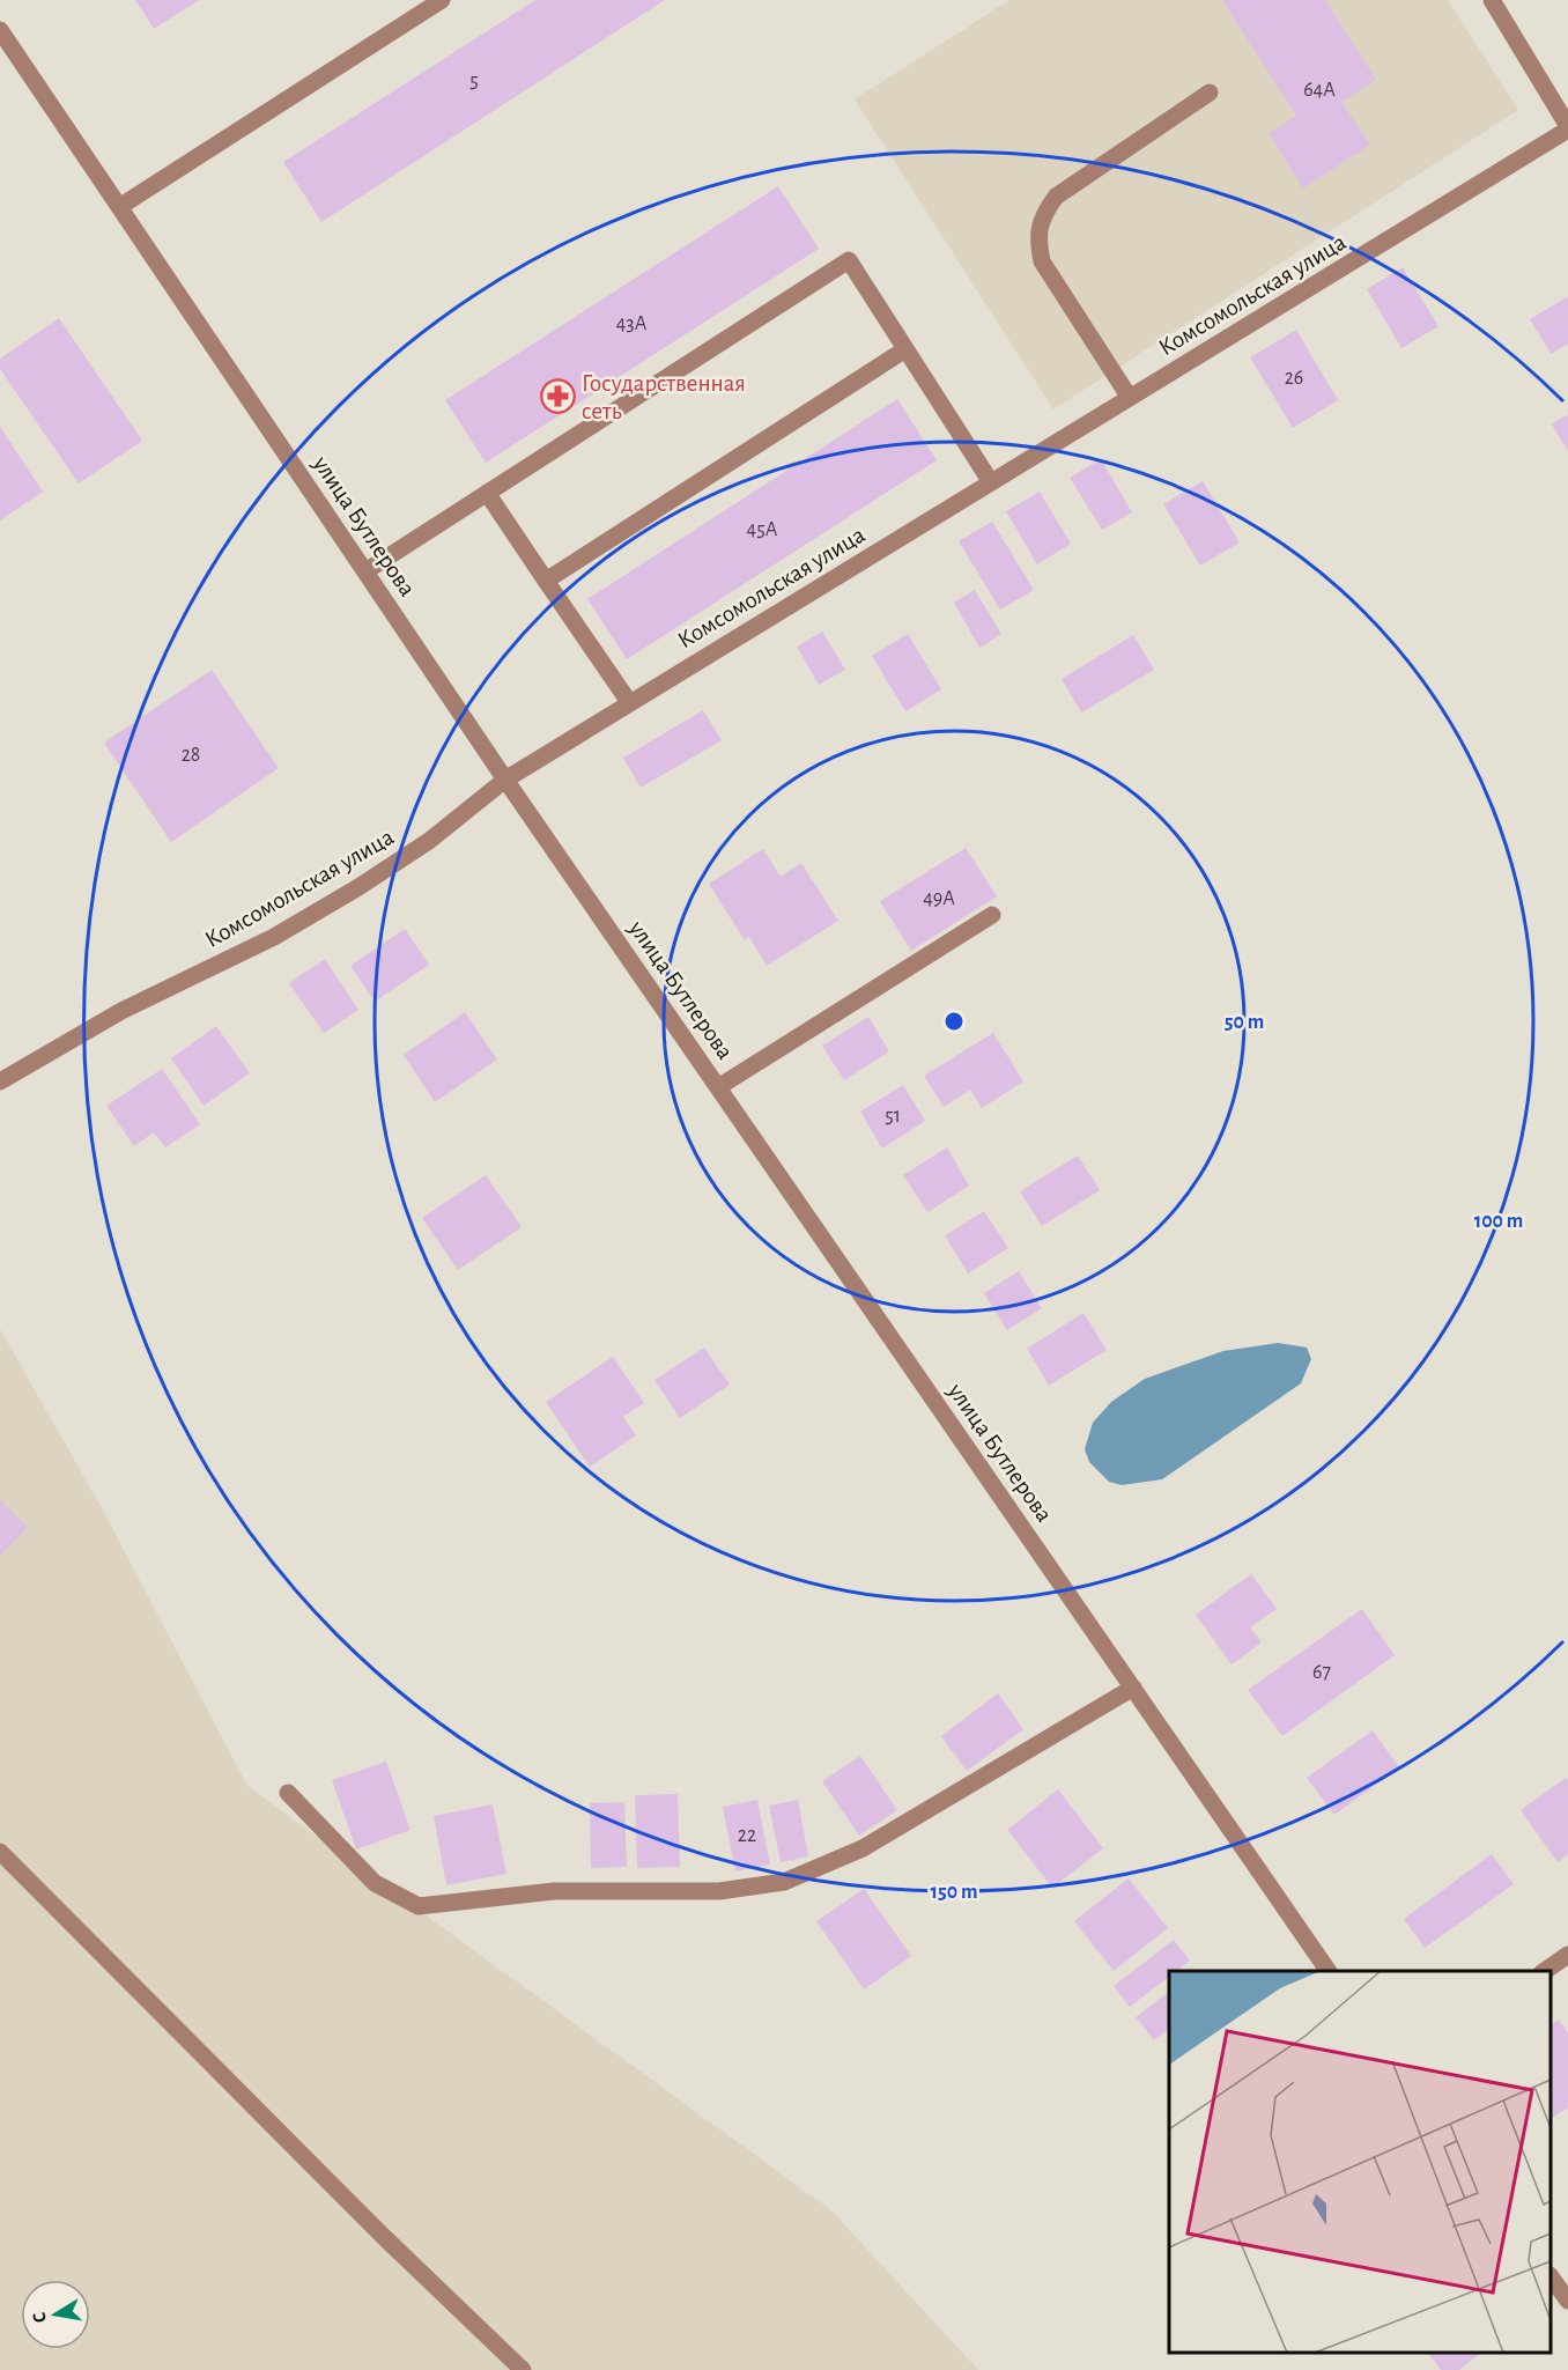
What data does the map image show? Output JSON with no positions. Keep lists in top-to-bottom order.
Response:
{
  "streets": {
    "street": ["Комсомольская улица", "улица Бутлерова"]
  },
  "crossings": [
    ["Комсомольская улица", "улица Бутлерова"]
  ],
  "places": {
    "pharmacy": ["Государственная сеть"]
  },
  "house_numbers": [
    "5",
    "64А",
    "43А",
    "26",
    "45А",
    "28",
    "49А",
    "51",
    "67",
    "22"
  ],
  "north": "left",
  "rings": ["50 m", "100 m", "150 m"]
}
